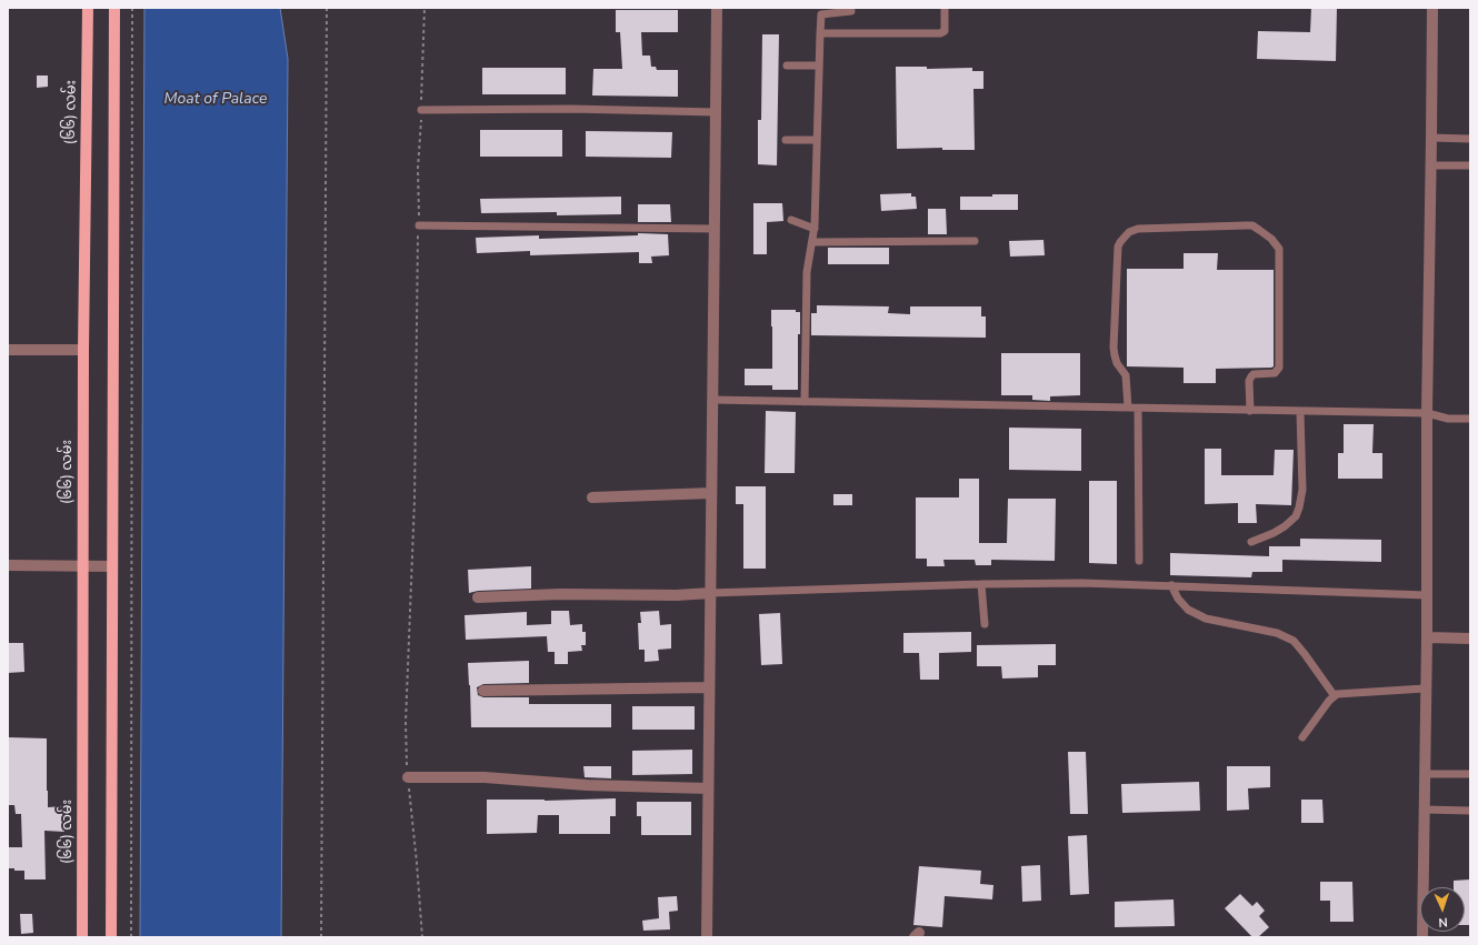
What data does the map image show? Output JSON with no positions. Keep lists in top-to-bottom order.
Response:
{
  "streets": {
    "main road": ["(၆၆) လမ်း"]
  },
  "water": ["Moat of Palace"],
  "north": "bottom"
}
